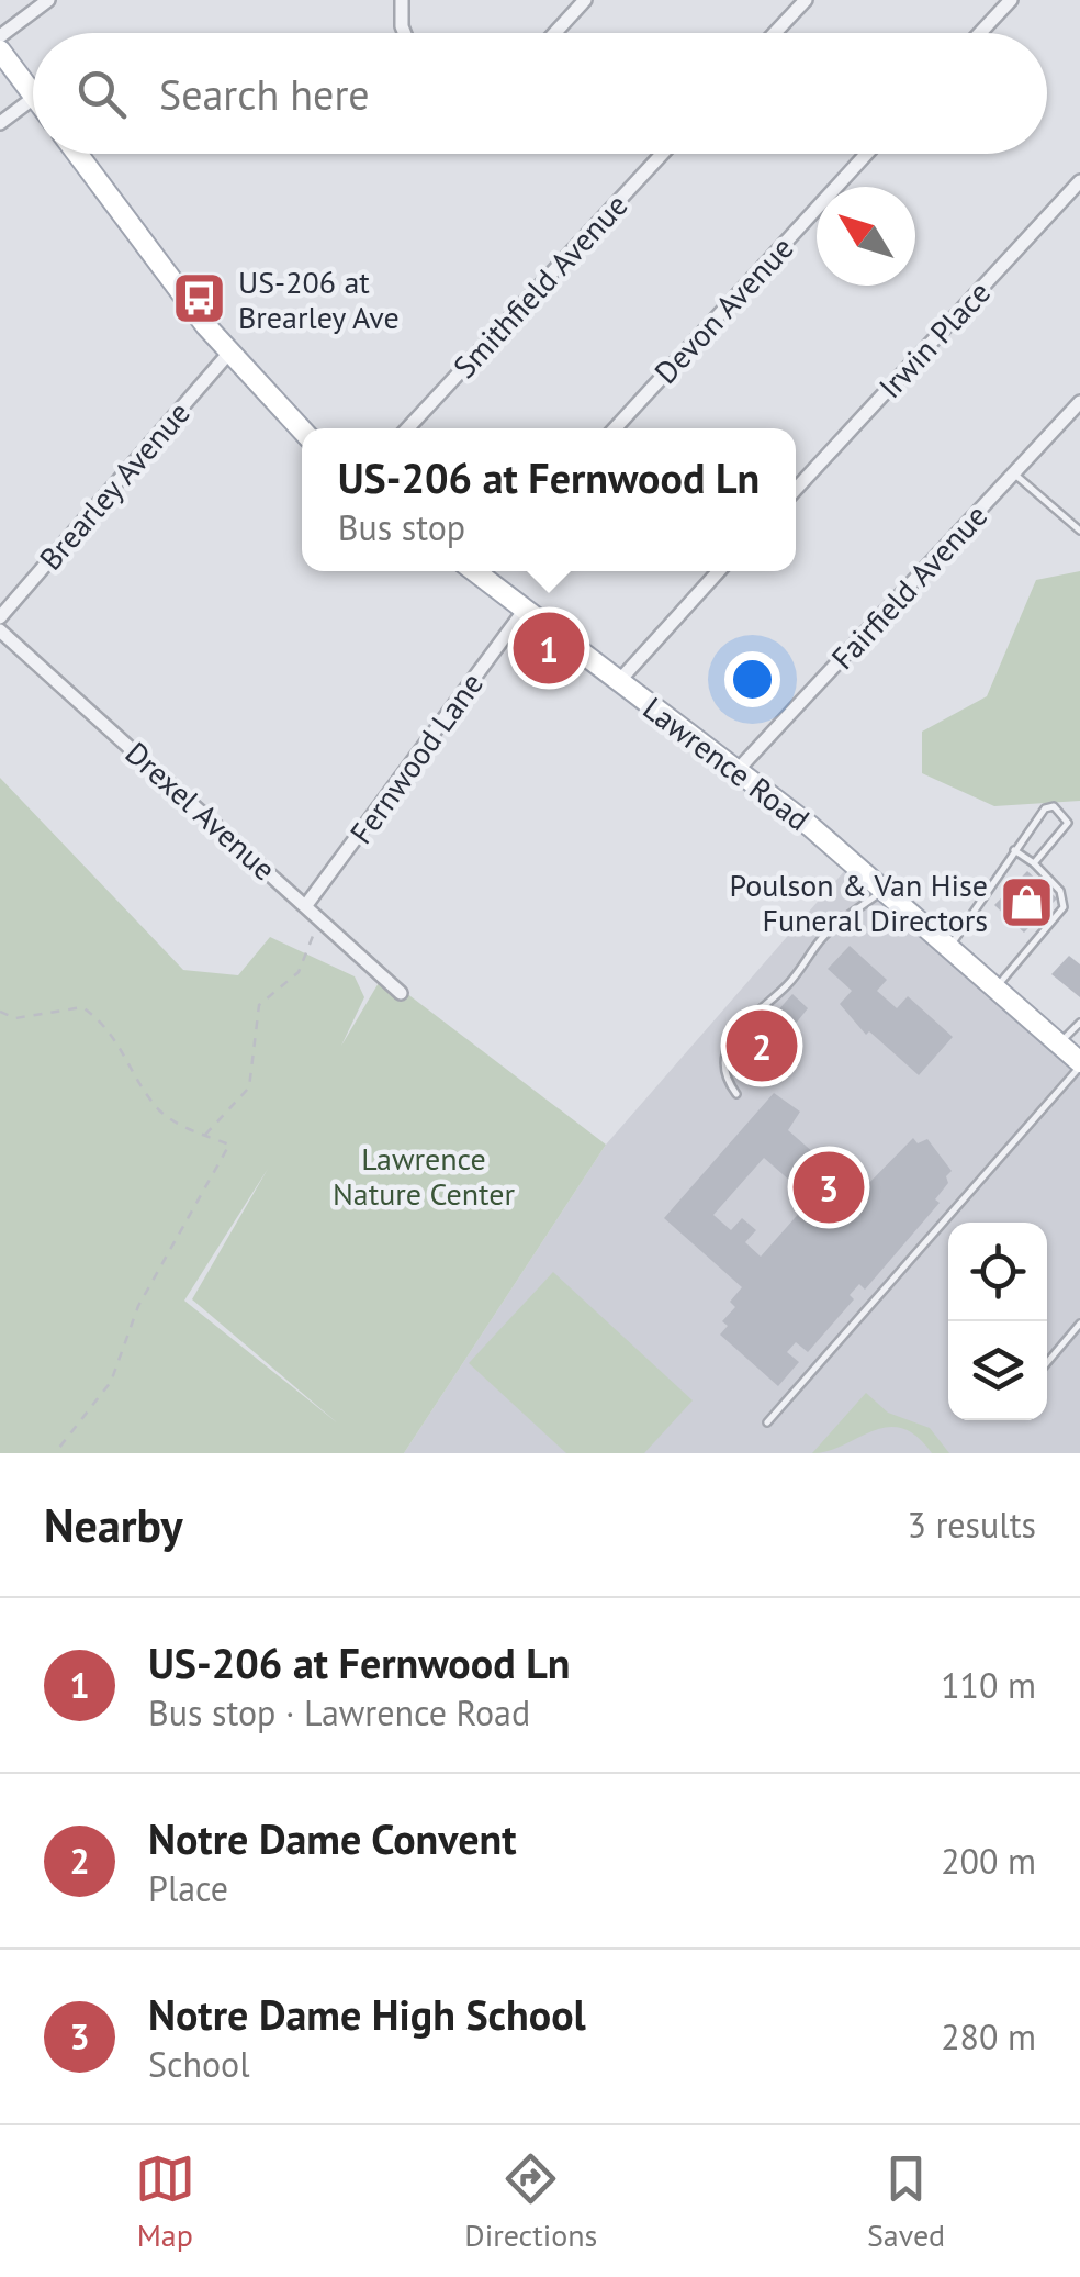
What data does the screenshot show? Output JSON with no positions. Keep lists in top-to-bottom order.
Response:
{
  "streets": {
    "main road": ["Lawrence Road"],
    "street": [
      "Smithfield Avenue",
      "Devon Avenue",
      "Irwin Place",
      "Brearley Avenue",
      "Fairfield Avenue",
      "Fernwood Lane",
      "Drexel Avenue"
    ]
  },
  "crossings": [
    ["Fairfield Avenue", "Lawrence Road"],
    ["Fernwood Lane", "Lawrence Road"],
    ["Fernwood Lane", "Drexel Avenue"]
  ],
  "parks": ["Lawrence Nature Center"],
  "places": {
    "bus stop": ["US-206 at Brearley Ave"],
    "shop": ["Poulson & Van Hise Funeral Directors"]
  },
  "north": "top left",
  "page": {
    "search": "Search here",
    "popup": ["US-206 at Fernwood Ln", "Bus stop"],
    "pins": ["1", "2", "3"],
    "heading": ["Nearby", "3 results"],
    "list": [
      {
        "mark": "1",
        "name": "US-206 at Fernwood Ln",
        "note": "Bus stop · Lawrence Road",
        "value": "110 m"
      },
      {
        "mark": "2",
        "name": "Notre Dame Convent",
        "note": "Place",
        "value": "200 m"
      },
      {
        "mark": "3",
        "name": "Notre Dame High School",
        "note": "School",
        "value": "280 m"
      }
    ],
    "nav": ["Map", "Directions", "Saved"]
  }
}
